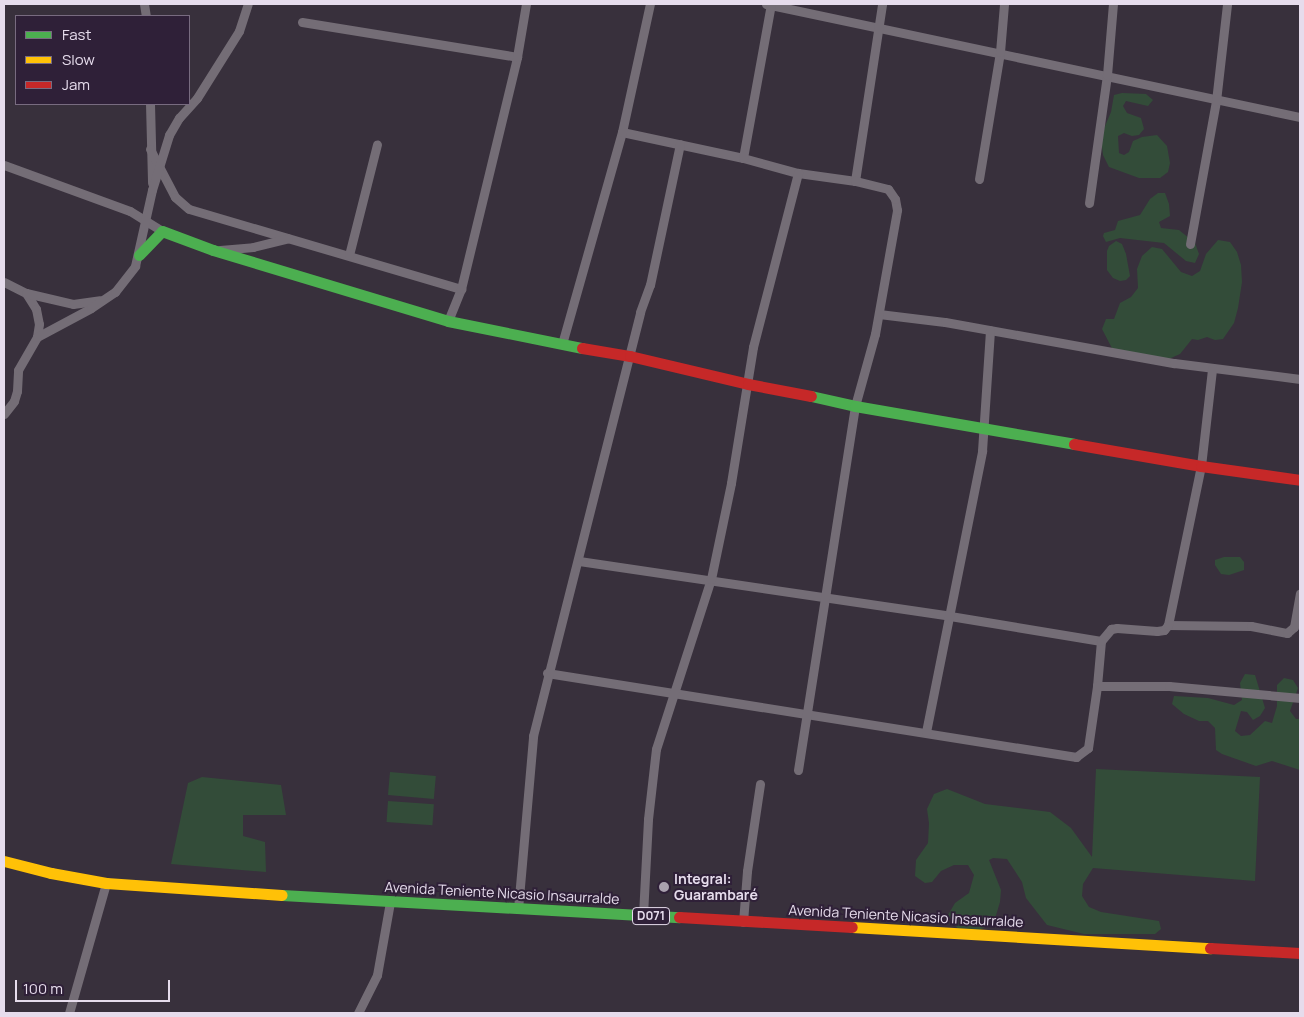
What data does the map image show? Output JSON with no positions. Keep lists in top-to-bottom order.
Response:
{
  "streets": {
    "main road": ["Avenida Teniente Nicasio Insaurralde", "D071"]
  },
  "places": ["Integral: Guarambaré"],
  "legend": ["Fast", "Slow", "Jam"],
  "scale_bar": "100 m"
}
